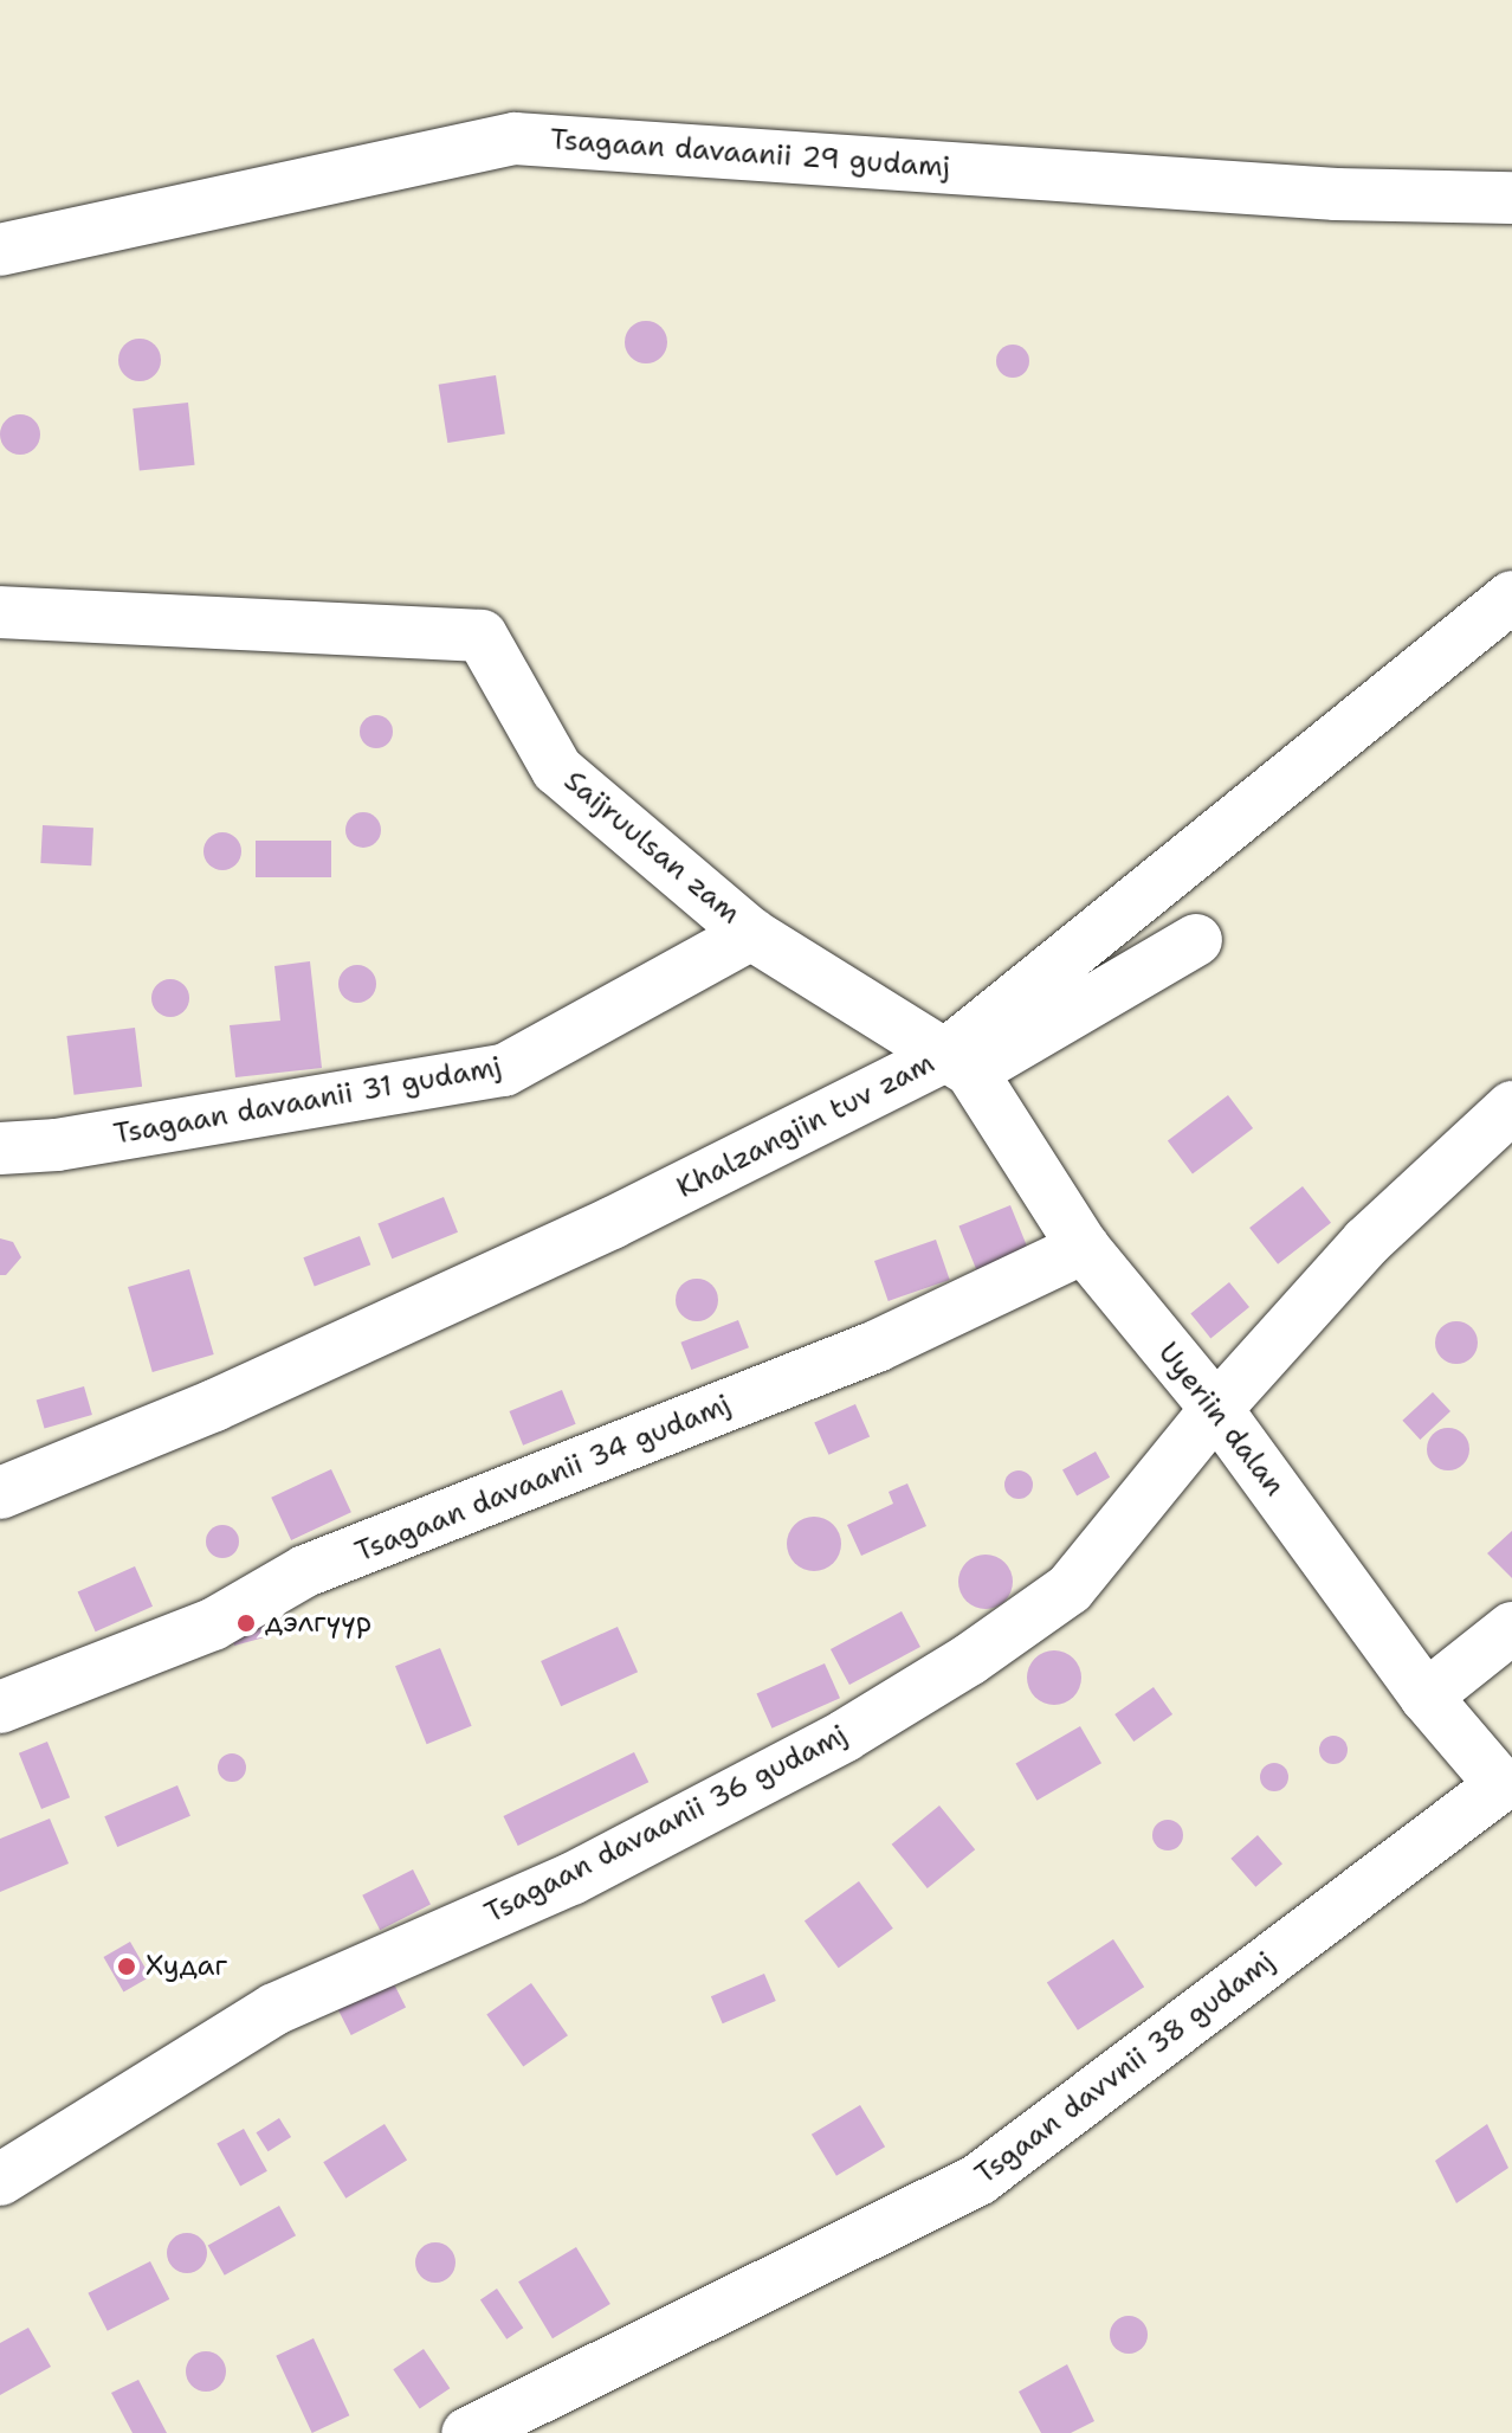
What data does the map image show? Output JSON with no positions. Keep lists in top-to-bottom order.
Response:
{
  "streets": {
    "street": [
      "Tsagaan davaanii 29 gudamj",
      "Saijruulsan zam",
      "Tsagaan davaanii 31 gudamj",
      "Khalzangiin tuv zam",
      "Uyeriin dalan",
      "Tsagaan davaanii 34 gudamj",
      "Tsagaan davaanii 36 gudamj",
      "Tsgaan davvnii 38 gudamj"
    ]
  },
  "crossings": [
    ["Saijruulsan zam", "Tsagaan davaanii 31 gudamj"],
    ["Saijruulsan zam", "Khalzangiin tuv zam"],
    ["Saijruulsan zam", "Uyeriin dalan"],
    ["Khalzangiin tuv zam", "Uyeriin dalan"],
    ["Uyeriin dalan", "Tsagaan davaanii 34 gudamj"],
    ["Uyeriin dalan", "Tsagaan davaanii 36 gudamj"],
    ["Uyeriin dalan", "Tsgaan davvnii 38 gudamj"]
  ],
  "places": ["дэлгүүр", "Худаг"]
}
